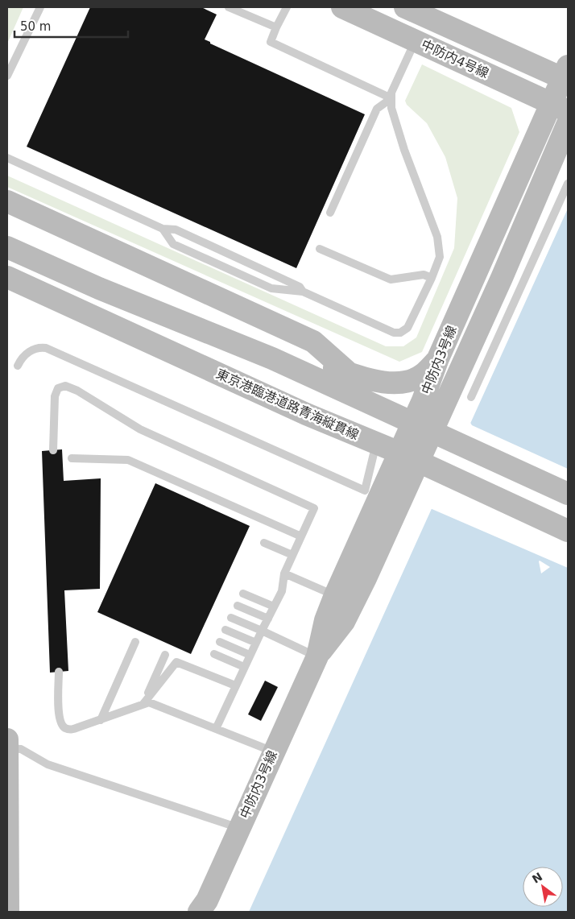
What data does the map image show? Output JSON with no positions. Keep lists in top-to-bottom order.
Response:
{
  "streets": {
    "street": ["中防内4号線", "中防内3号線", "東京港臨港道路青海縦貫線"]
  },
  "crossings": [
    ["中防内4号線", "中防内3号線"],
    ["中防内3号線", "東京港臨港道路青海縦貫線"]
  ],
  "scale_bar": "50 m",
  "north": "top left"
}
